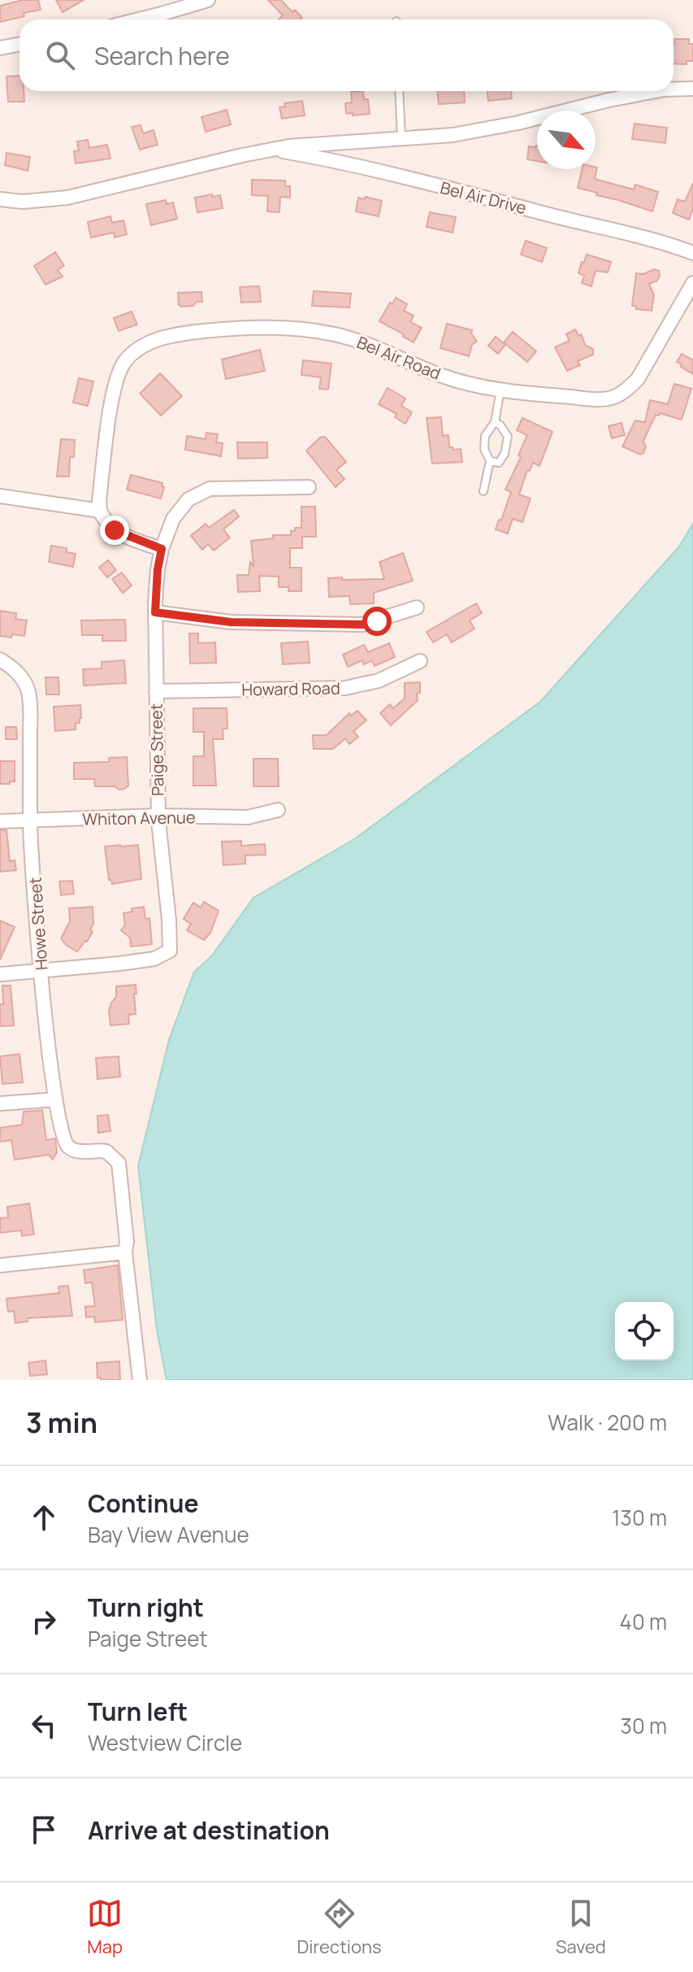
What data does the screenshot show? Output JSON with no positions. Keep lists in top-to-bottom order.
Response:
{
  "streets": {
    "street": [
      "Bel Air Drive",
      "Bel Air Road",
      "Howard Road",
      "Paige Street",
      "Whiton Avenue",
      "Howe Street"
    ]
  },
  "crossings": [
    ["Howard Road", "Paige Street"],
    ["Paige Street", "Whiton Avenue"],
    ["Paige Street", "Howe Street"],
    ["Whiton Avenue", "Howe Street"]
  ],
  "north": "bottom right",
  "page": {
    "search": "Search here",
    "heading": ["3 min", "Walk · 200 m"],
    "list": [
      ["Continue", "Bay View Avenue", "130 m"],
      ["Turn right", "Paige Street", "40 m"],
      ["Turn left", "Westview Circle", "30 m"],
      "Arrive at destination"
    ],
    "nav": ["Map", "Directions", "Saved"]
  }
}
